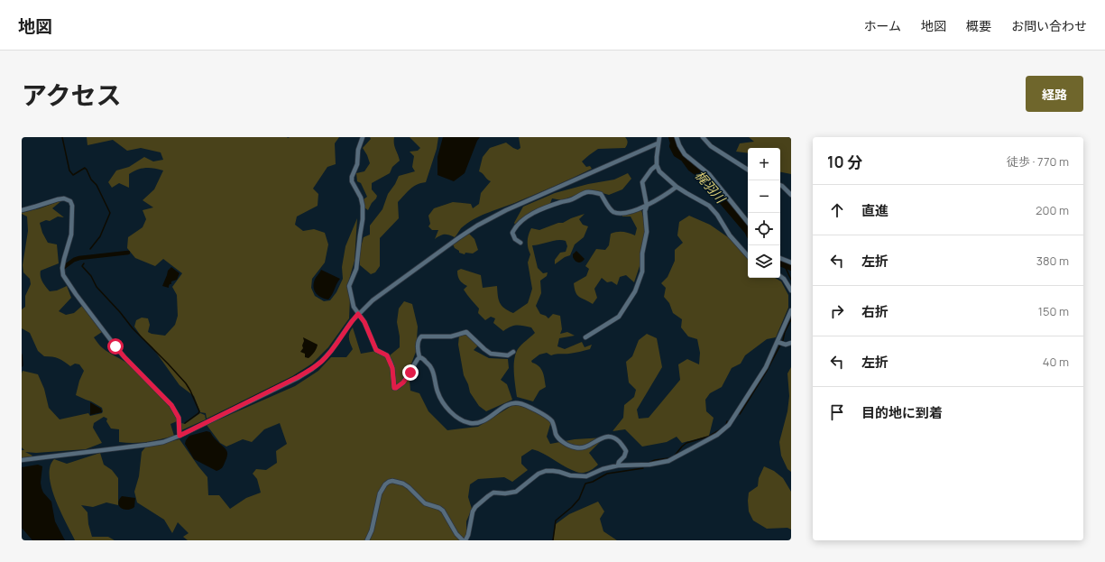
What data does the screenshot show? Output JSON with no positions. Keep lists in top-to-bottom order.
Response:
{
  "water": ["梶羽川"],
  "page": {
    "header": "地図",
    "nav": [
      "ホーム",
      "地図",
      "概要",
      "お問い合わせ"
    ],
    "title": "アクセス",
    "buttons": "経路",
    "heading": ["10 分", "徒歩 · 770 m"],
    "map_buttons": ["+", "−"],
    "list": [
      ["直進", "200 m"],
      ["左折", "380 m"],
      ["右折", "150 m"],
      ["左折", "40 m"],
      "目的地に到着"
    ]
  }
}
